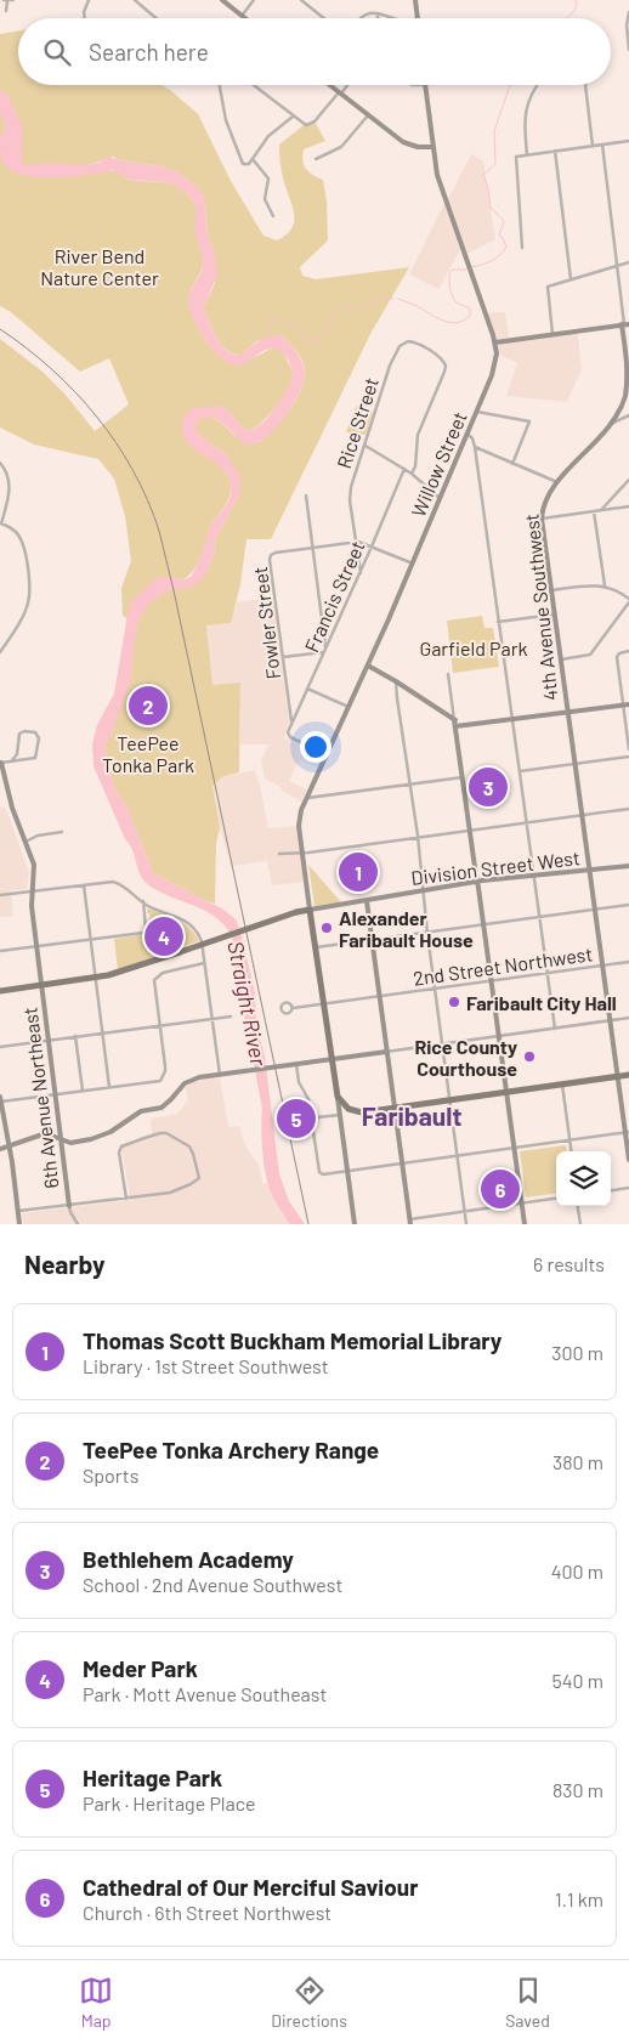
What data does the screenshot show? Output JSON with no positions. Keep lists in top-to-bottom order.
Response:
{
  "streets": {
    "street": [
      "Rice Street",
      "Willow Street",
      "Francis Street",
      "4th Avenue Southwest",
      "Fowler Street",
      "Division Street West",
      "2nd Street Northwest",
      "6th Avenue Northeast"
    ]
  },
  "crossings": [
    ["Rice Street", "Francis Street"],
    ["Willow Street", "Francis Street"],
    ["Willow Street", "Division Street West"],
    ["Francis Street", "Fowler Street"],
    ["4th Avenue Southwest", "Division Street West"],
    ["4th Avenue Southwest", "2nd Street Northwest"]
  ],
  "districts": ["Faribault"],
  "water": ["Straight River"],
  "parks": ["River Bend Nature Center", "Garfield Park", "TeePee Tonka Park"],
  "places": ["Alexander Faribault House", "Faribault City Hall", "Rice County Courthouse"],
  "page": {
    "search": "Search here",
    "pins": [
      "2",
      "3",
      "1",
      "4",
      "5",
      "6"
    ],
    "heading": ["Nearby", "6 results"],
    "list": [
      {
        "mark": "1",
        "name": "Thomas Scott Buckham Memorial Library",
        "note": "Library · 1st Street Southwest",
        "value": "300 m"
      },
      {
        "mark": "2",
        "name": "TeePee Tonka Archery Range",
        "note": "Sports",
        "value": "380 m"
      },
      {
        "mark": "3",
        "name": "Bethlehem Academy",
        "note": "School · 2nd Avenue Southwest",
        "value": "400 m"
      },
      {
        "mark": "4",
        "name": "Meder Park",
        "note": "Park · Mott Avenue Southeast",
        "value": "540 m"
      },
      {
        "mark": "5",
        "name": "Heritage Park",
        "note": "Park · Heritage Place",
        "value": "830 m"
      },
      {
        "mark": "6",
        "name": "Cathedral of Our Merciful Saviour",
        "note": "Church · 6th Street Northwest",
        "value": "1.1 km"
      }
    ],
    "nav": ["Map", "Directions", "Saved"]
  }
}
